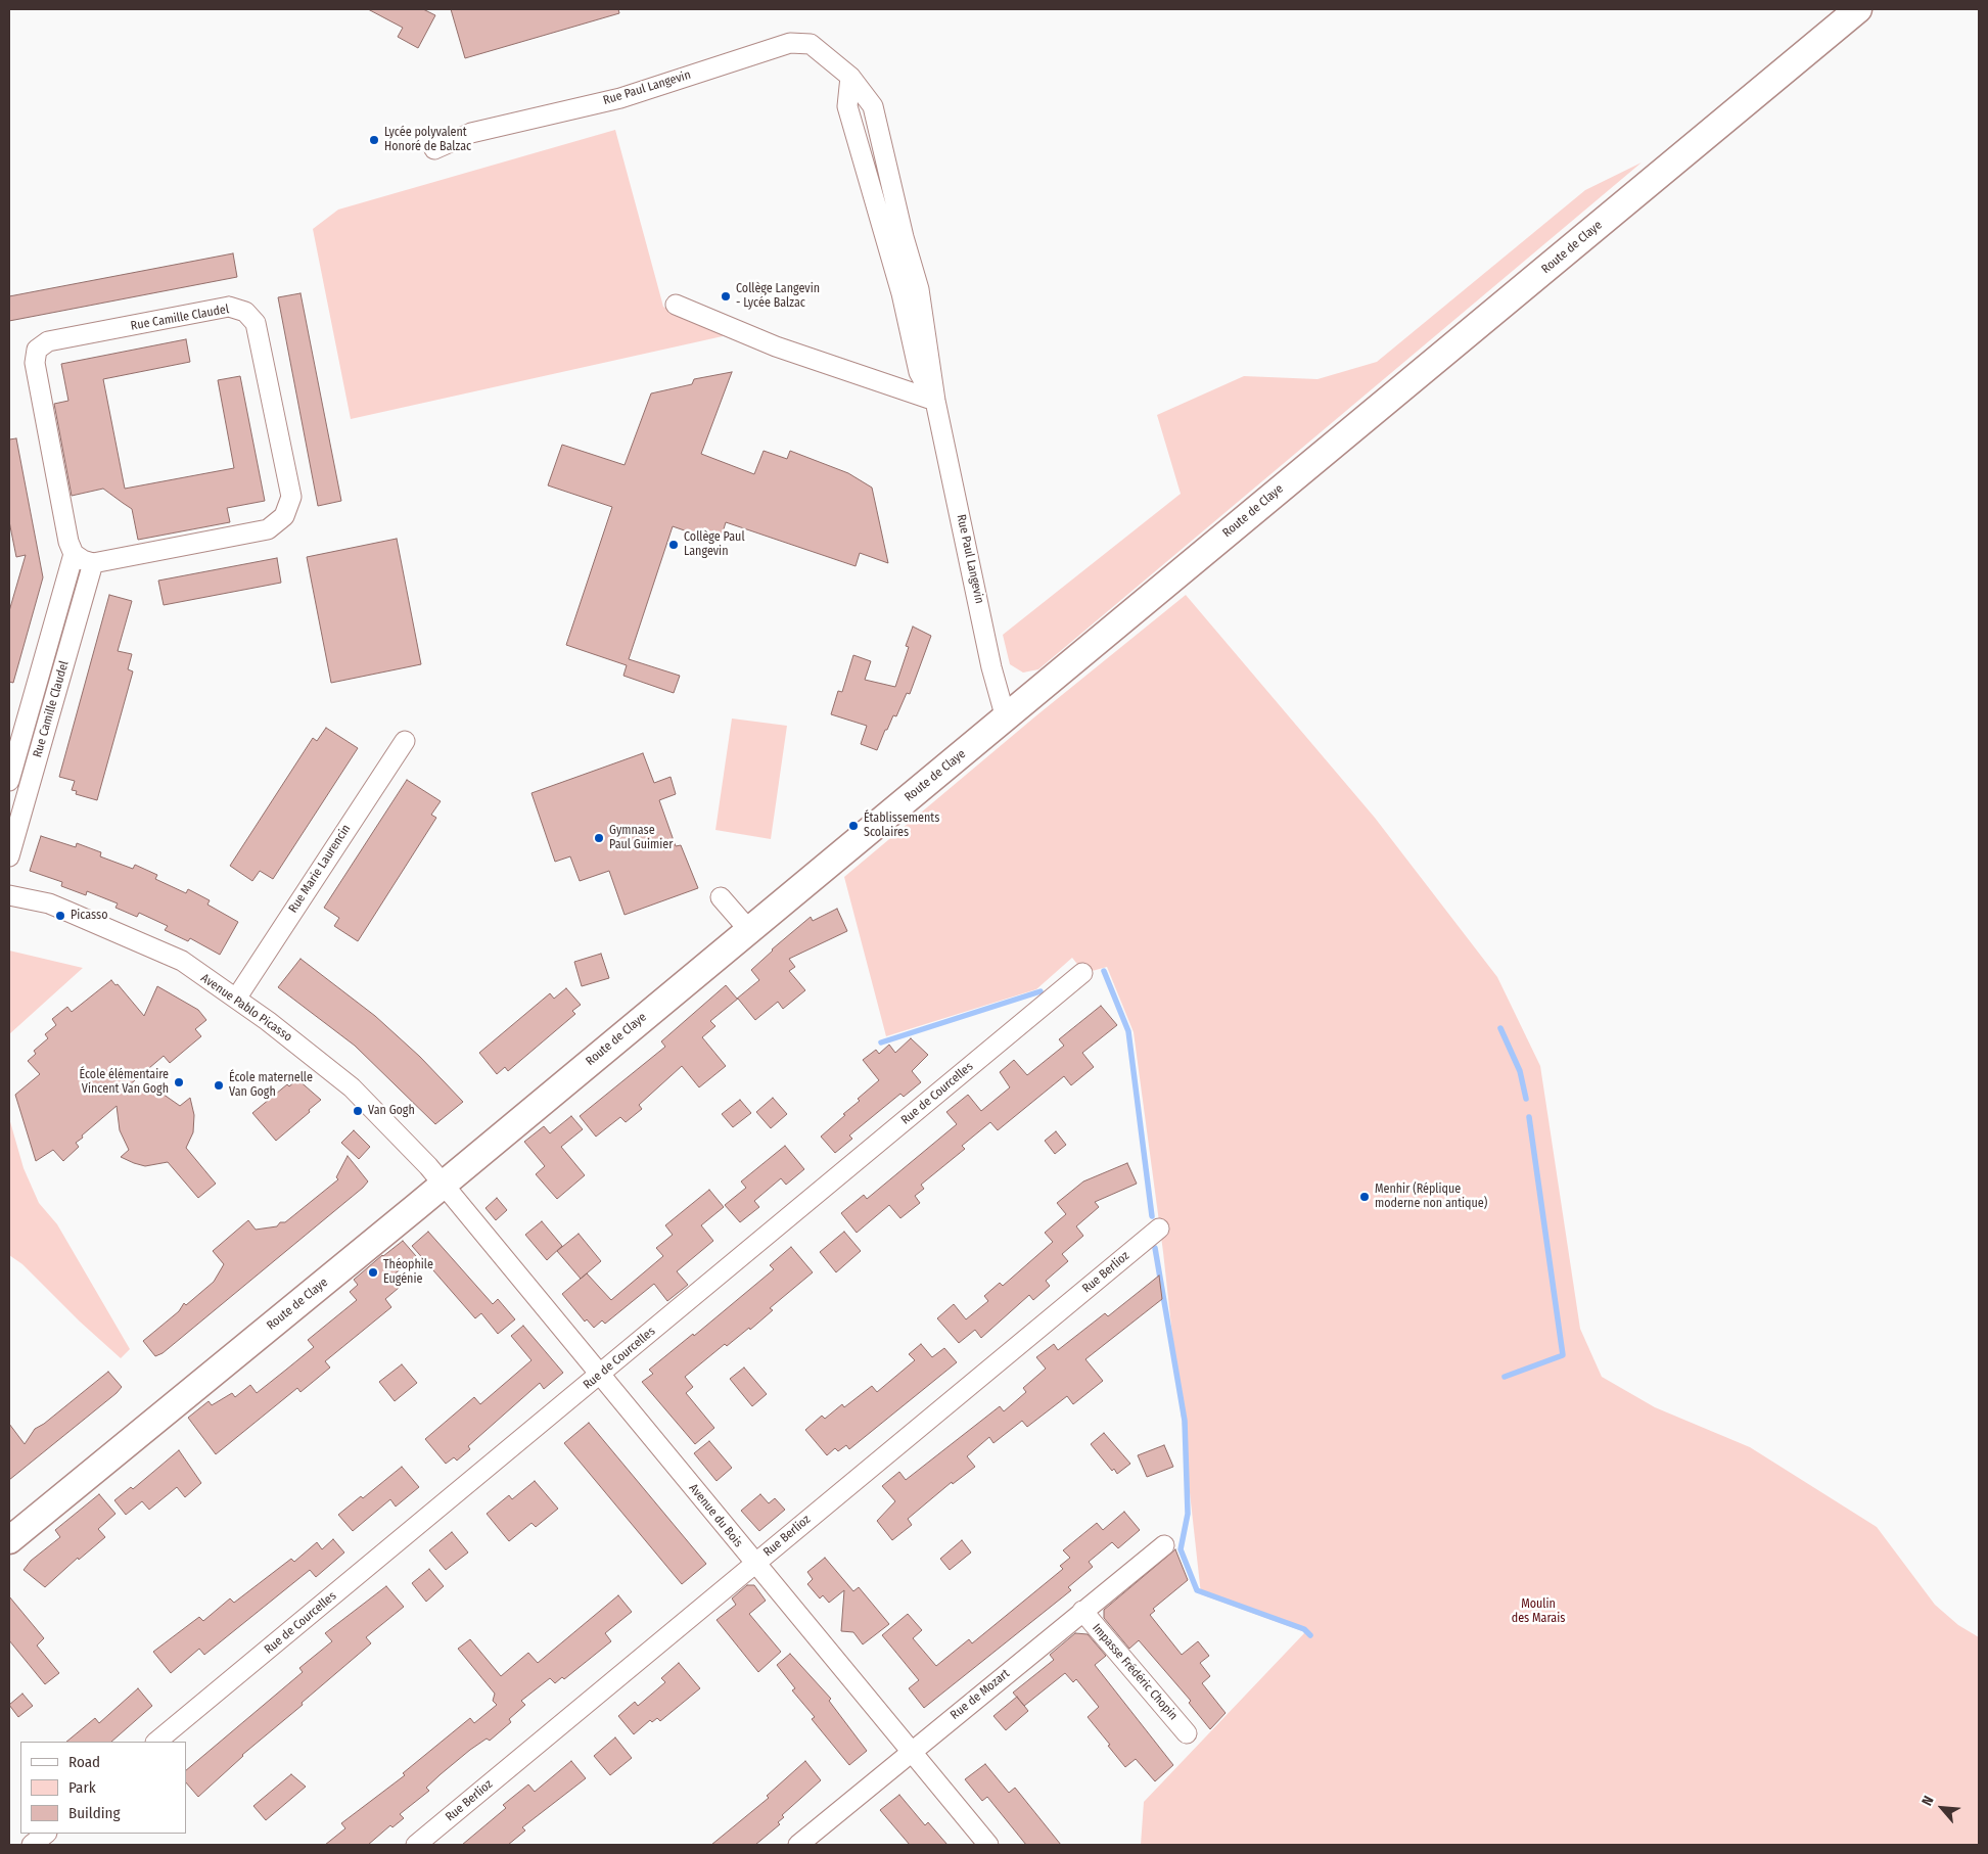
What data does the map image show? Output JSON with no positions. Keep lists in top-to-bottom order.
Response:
{
  "streets": {
    "main road": ["Route de Claye"],
    "street": [
      "Rue Paul Langevin",
      "Rue Camille Claudel",
      "Rue Marie Laurencin",
      "Avenue Pablo Picasso",
      "Rue de Courcelles",
      "Rue Berlioz",
      "Avenue du Bois",
      "Impasse Frédéric Chopin",
      "Rue de Mozart"
    ]
  },
  "crossings": [
    ["Rue Paul Langevin", "Route de Claye"],
    ["Route de Claye", "Avenue Pablo Picasso"],
    ["Route de Claye", "Avenue du Bois"],
    ["Rue Marie Laurencin", "Avenue Pablo Picasso"],
    ["Avenue Pablo Picasso", "Avenue du Bois"],
    ["Rue de Courcelles", "Avenue du Bois"],
    ["Rue Berlioz", "Avenue du Bois"],
    ["Avenue du Bois", "Rue de Mozart"],
    ["Impasse Frédéric Chopin", "Rue de Mozart"]
  ],
  "parks": ["Moulin des Marais"],
  "places": [
    "Lycée polyvalent Honoré de Balzac",
    "Collège Langevin - Lycée Balzac",
    "Collège Paul Langevin",
    "Établissements Scolaires",
    "Gymnase Paul Guimier",
    "Picasso",
    "École élémentaire Vincent Van Gogh",
    "École maternelle Van Gogh",
    "Van Gogh",
    "Menhir (Réplique moderne non antique)",
    "Théophile Eugénie"
  ],
  "legend": ["Road", "Park", "Building"],
  "north": "top left"
}
